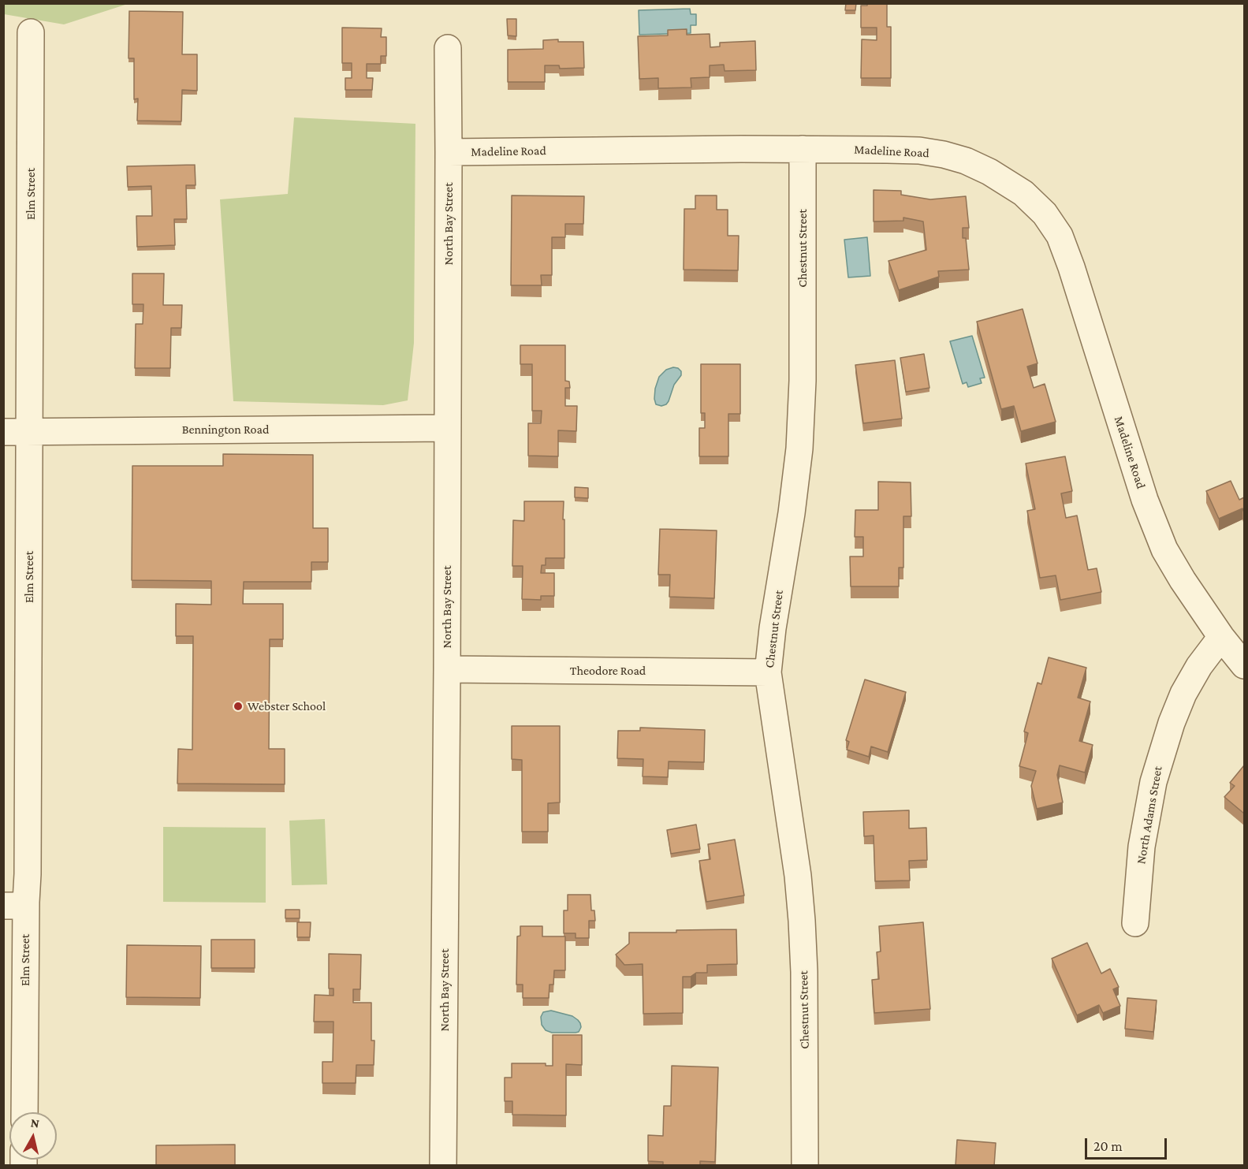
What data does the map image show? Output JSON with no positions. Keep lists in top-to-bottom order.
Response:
{
  "streets": {
    "street": [
      "Madeline Road",
      "Elm Street",
      "North Bay Street",
      "Chestnut Street",
      "Bennington Road",
      "Theodore Road",
      "North Adams Street"
    ]
  },
  "crossings": [
    ["Madeline Road", "North Bay Street"],
    ["Madeline Road", "Chestnut Street"],
    ["Madeline Road", "North Adams Street"],
    ["Elm Street", "Bennington Road"],
    ["North Bay Street", "Bennington Road"],
    ["North Bay Street", "Theodore Road"],
    ["Chestnut Street", "Theodore Road"]
  ],
  "places": ["Webster School"],
  "scale_bar": "20 m",
  "north": "top"
}
